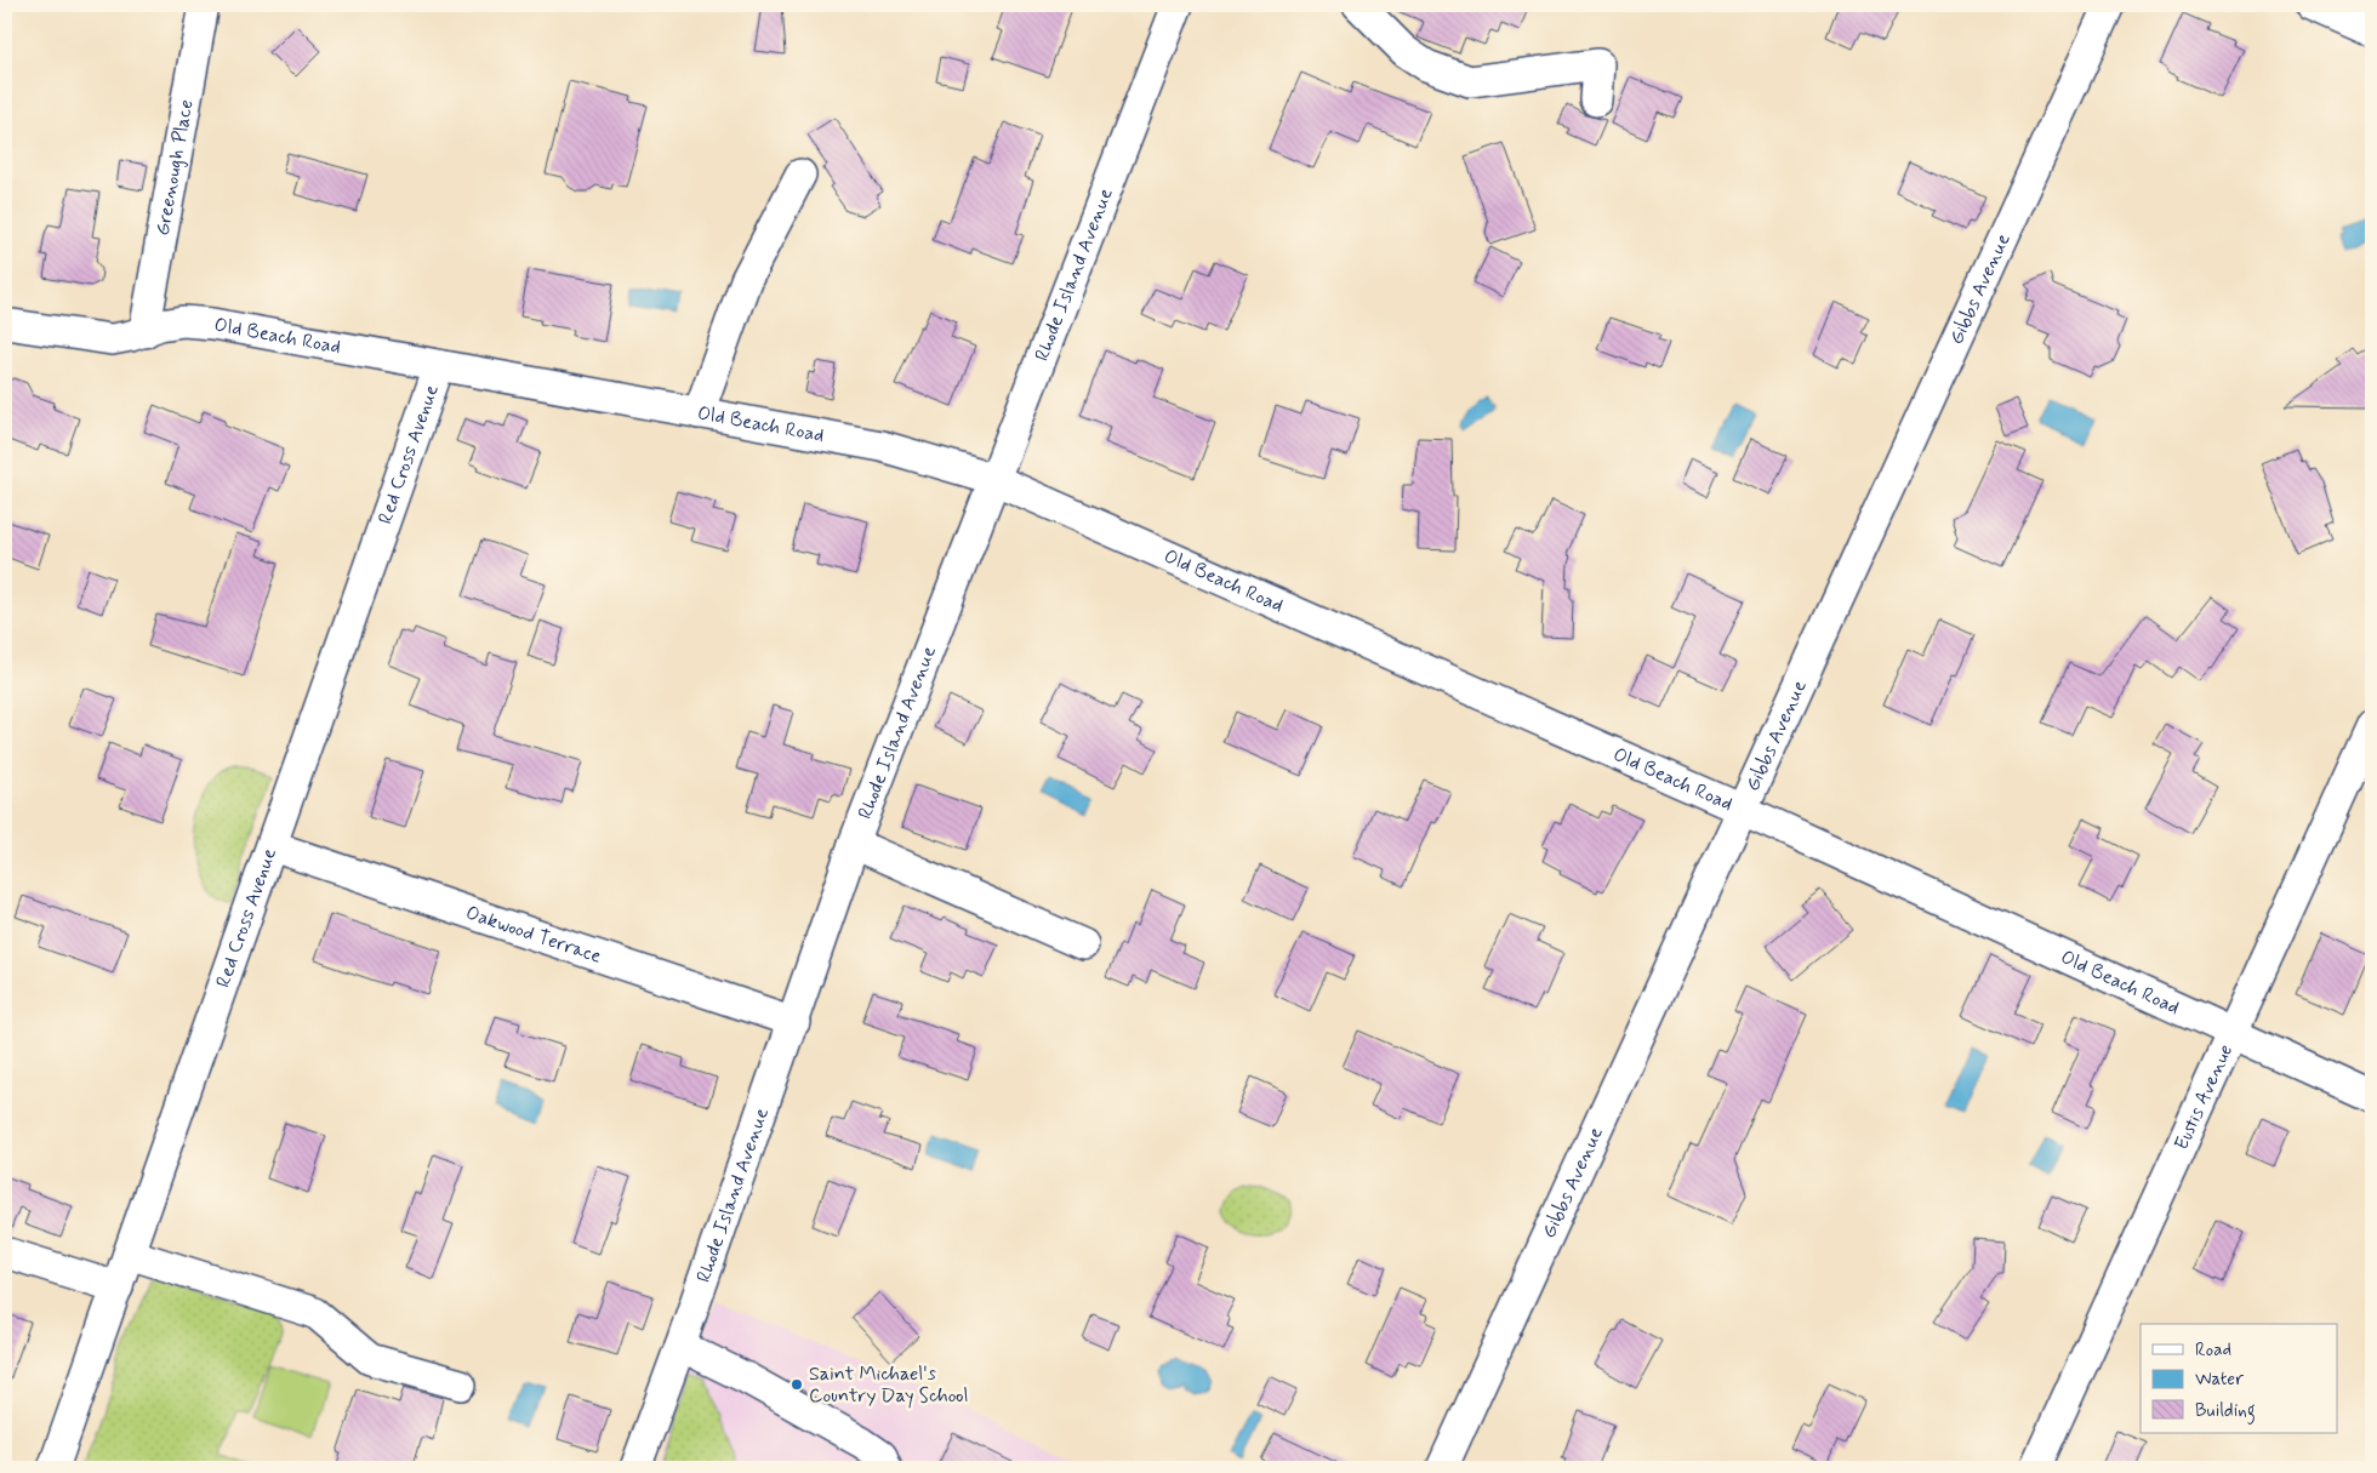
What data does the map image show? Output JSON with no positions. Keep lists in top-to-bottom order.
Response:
{
  "streets": {
    "street": [
      "Greenough Place",
      "Rhode Island Avenue",
      "Gibbs Avenue",
      "Old Beach Road",
      "Red Cross Avenue",
      "Oakwood Terrace",
      "Eustis Avenue"
    ]
  },
  "crossings": [
    ["Greenough Place", "Old Beach Road"],
    ["Rhode Island Avenue", "Old Beach Road"],
    ["Rhode Island Avenue", "Oakwood Terrace"],
    ["Gibbs Avenue", "Old Beach Road"],
    ["Old Beach Road", "Red Cross Avenue"],
    ["Old Beach Road", "Eustis Avenue"],
    ["Red Cross Avenue", "Oakwood Terrace"]
  ],
  "places": ["Saint Michael's Country Day School"],
  "legend": ["Road", "Water", "Building"]
}
